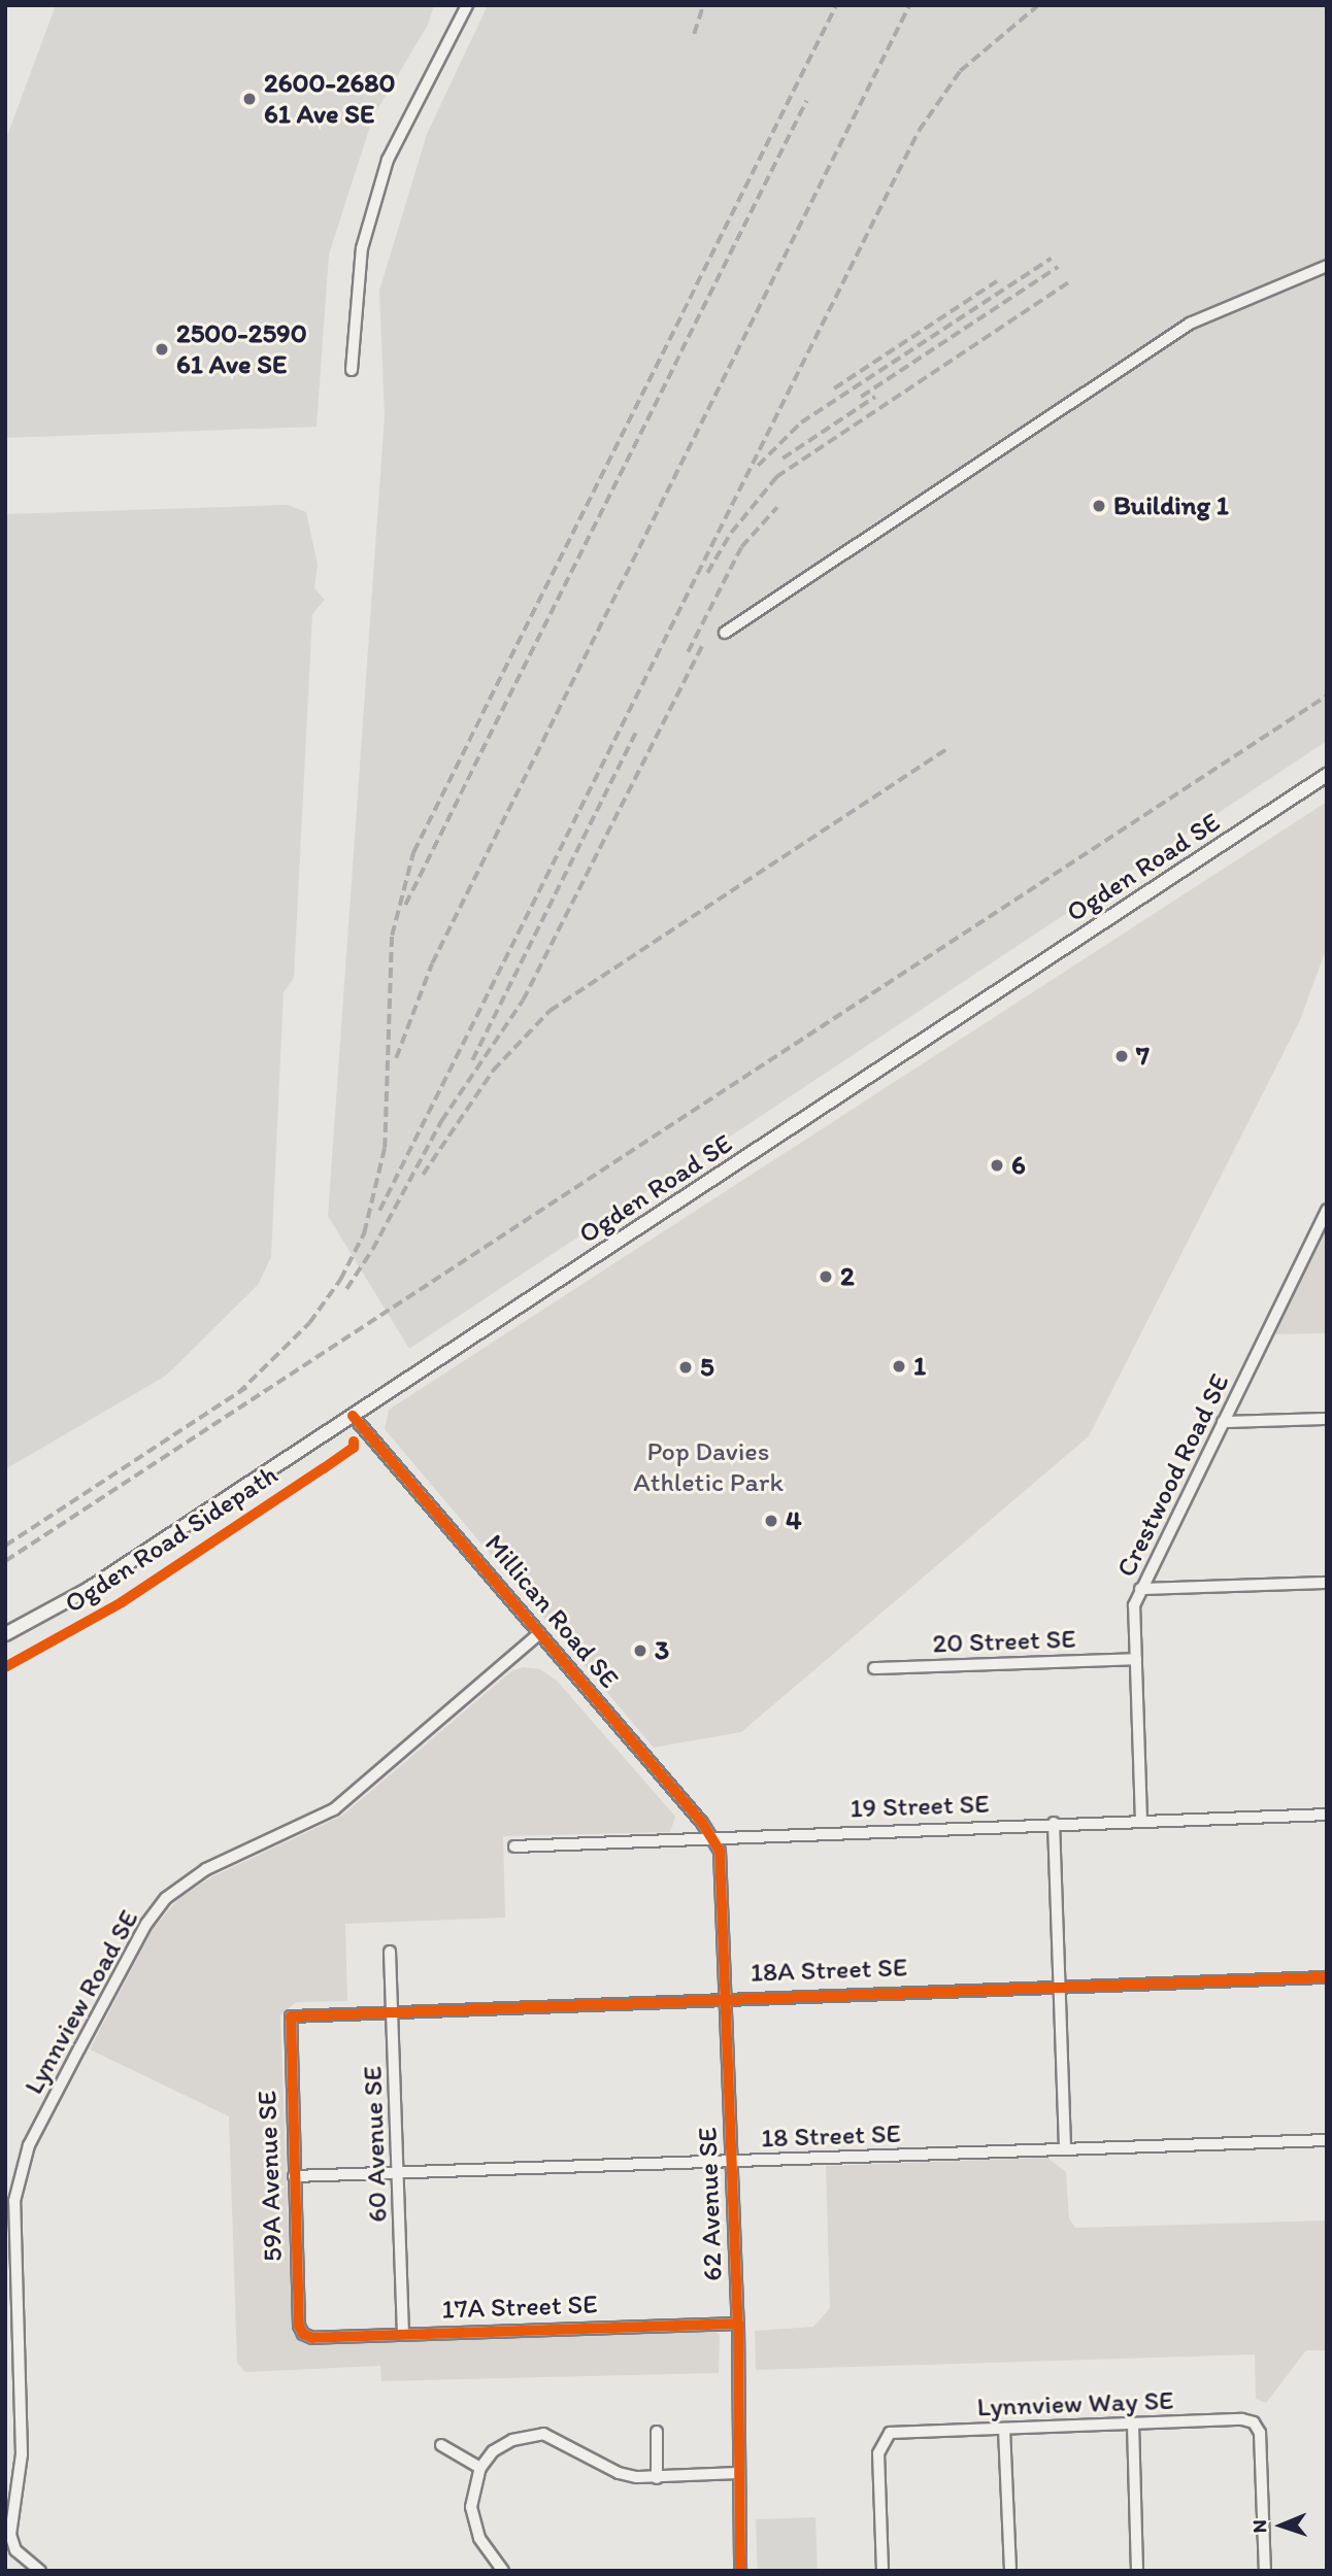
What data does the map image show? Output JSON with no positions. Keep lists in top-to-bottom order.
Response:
{
  "streets": {
    "street": [
      "Ogden Road SE",
      "Crestwood Road SE",
      "Millican Road SE",
      "20 Street SE",
      "19 Street SE",
      "18A Street SE",
      "Lynnview Road SE",
      "18 Street SE",
      "60 Avenue SE",
      "59A Avenue SE",
      "62 Avenue SE",
      "17A Street SE",
      "Lynnview Way SE"
    ],
    "cycle path": ["Ogden Road Sidepath"]
  },
  "crossings": [
    ["Ogden Road SE", "Millican Road SE"],
    ["Crestwood Road SE", "20 Street SE"],
    ["Crestwood Road SE", "19 Street SE"],
    ["Millican Road SE", "19 Street SE"],
    ["Millican Road SE", "Lynnview Road SE"],
    ["Millican Road SE", "62 Avenue SE"],
    ["19 Street SE", "62 Avenue SE"],
    ["18A Street SE", "60 Avenue SE"],
    ["18A Street SE", "59A Avenue SE"],
    ["18A Street SE", "62 Avenue SE"],
    ["18 Street SE", "60 Avenue SE"],
    ["18 Street SE", "59A Avenue SE"],
    ["18 Street SE", "62 Avenue SE"],
    ["60 Avenue SE", "17A Street SE"],
    ["59A Avenue SE", "17A Street SE"],
    ["62 Avenue SE", "17A Street SE"]
  ],
  "parks": ["Pop Davies Athletic Park"],
  "places": [
    "2600-2680 61 Ave SE",
    "2500-2590 61 Ave SE",
    "Building 1",
    "7",
    "6",
    "2",
    "1",
    "5",
    "4",
    "3"
  ],
  "north": "left"
}
